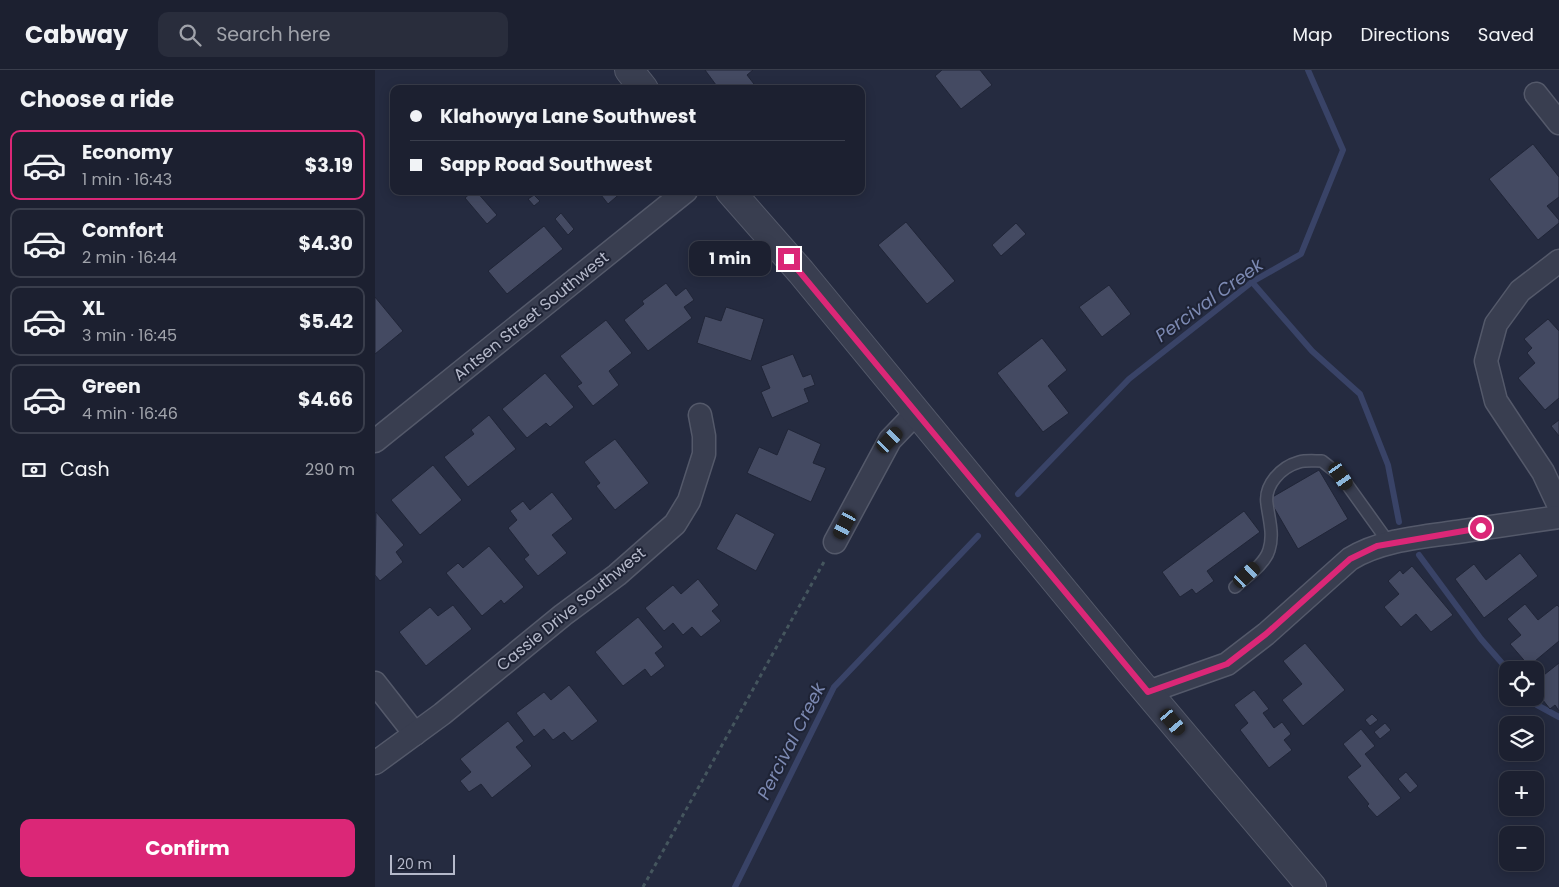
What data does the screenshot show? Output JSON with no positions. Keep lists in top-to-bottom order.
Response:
{
  "streets": {
    "street": ["Antsen Street Southwest", "Cassie Drive Southwest"]
  },
  "water": ["Percival Creek"],
  "scale_bar": "20 m",
  "page": {
    "header": "Cabway",
    "search": "Search here",
    "nav": ["Map", "Directions", "Saved"],
    "heading": "Choose a ride",
    "banner": ["Klahowya Lane Southwest", "Sapp Road Southwest"],
    "list": [
      {
        "name": "Economy",
        "note": "1 min · 16:43",
        "value": "$3.19"
      },
      {
        "name": "Comfort",
        "note": "2 min · 16:44",
        "value": "$4.30"
      },
      {
        "name": "XL",
        "note": "3 min · 16:45",
        "value": "$5.42"
      },
      {
        "name": "Green",
        "note": "4 min · 16:46",
        "value": "$4.66"
      }
    ],
    "bubble": "1 min",
    "pay": ["Cash", "290 m"],
    "map_buttons": ["+", "−"],
    "buttons": "Confirm",
    "scale": "20 m"
  }
}
